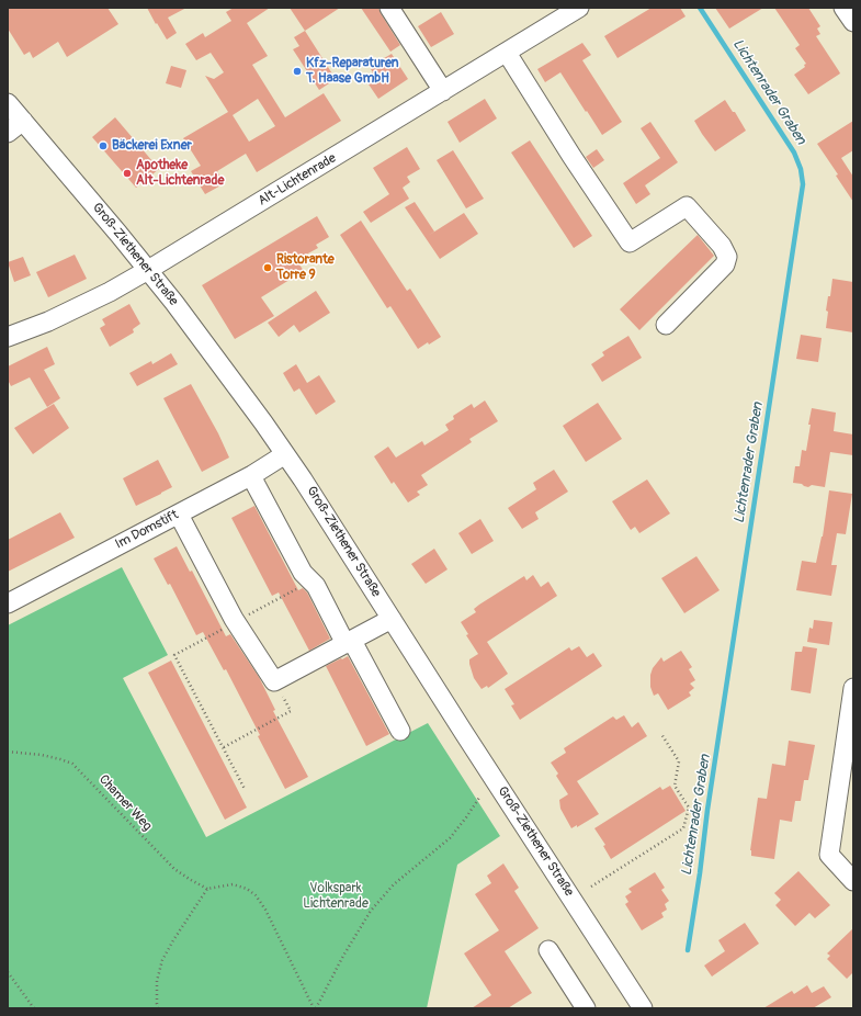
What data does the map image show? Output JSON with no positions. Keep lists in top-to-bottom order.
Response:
{
  "streets": {
    "street": ["Alt-Lichtenrade", "Groß-Ziethener Straße", "Im Domstift"],
    "path": ["Chamer Weg"]
  },
  "crossings": [
    ["Alt-Lichtenrade", "Groß-Ziethener Straße"],
    ["Groß-Ziethener Straße", "Im Domstift"]
  ],
  "water": ["Lichtenrader Graben"],
  "parks": ["Volkspark Lichtenrade"],
  "places": [
    "Kfz-Reparaturen T. Haase GmbH",
    "Bäckerei Exner",
    "Apotheke Alt-Lichtenrade",
    "Ristorante Torre 9"
  ]
}
